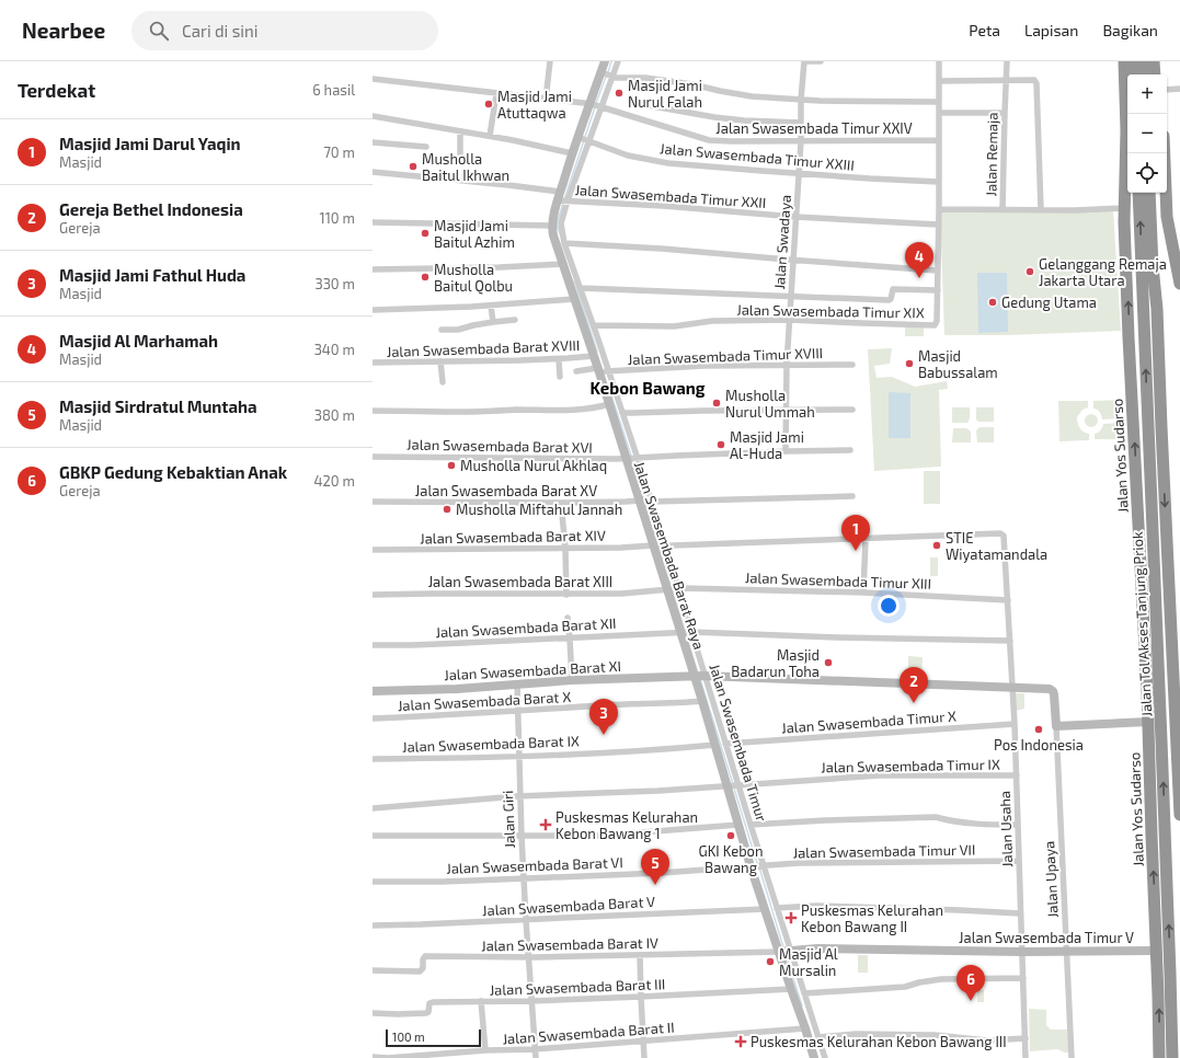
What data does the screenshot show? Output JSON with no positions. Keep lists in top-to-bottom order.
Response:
{
  "streets": {
    "highway": ["Jalan Yos Sudarso", "Jalan Tol Akses Tanjung Priok"],
    "street": [
      "Jalan Swasembada Timur XXIV",
      "Jalan Remaja",
      "Jalan Swasembada Timur XXIII",
      "Jalan Swasembada Timur XXII",
      "Jalan Swadaya",
      "Jalan Swasembada Timur XIX",
      "Jalan Swasembada Barat XVIII",
      "Jalan Swasembada Timur XVIII",
      "Jalan Swasembada Barat XVI",
      "Jalan Swasembada Barat XV",
      "Jalan Swasembada Barat XIV",
      "Jalan Swasembada Barat Raya",
      "Jalan Swasembada Timur XIII",
      "Jalan Swasembada Barat XIII",
      "Jalan Swasembada Barat XII",
      "Jalan Swasembada Barat XI",
      "Jalan Swasembada Barat X",
      "Jalan Swasembada Timur X",
      "Jalan Swasembada Timur",
      "Jalan Swasembada Barat IX",
      "Jalan Swasembada Timur IX",
      "Jalan Giri",
      "Jalan Usaha",
      "Jalan Swasembada Timur VII",
      "Jalan Swasembada Barat VI",
      "Jalan Upaya",
      "Jalan Swasembada Barat V",
      "Jalan Swasembada Timur V",
      "Jalan Swasembada Barat IV",
      "Jalan Swasembada Barat III",
      "Jalan Swasembada Barat II"
    ]
  },
  "crossings": [
    ["Jalan Swasembada Timur XXIV", "Jalan Swadaya"],
    ["Jalan Swasembada Timur XXIV", "Jalan Swasembada Timur XIX"],
    ["Jalan Swasembada Timur XXIV", "Jalan Swasembada Barat Raya"],
    ["Jalan Remaja", "Jalan Swasembada Timur XIX"],
    ["Jalan Swasembada Timur XXIII", "Jalan Swadaya"],
    ["Jalan Swasembada Timur XXIII", "Jalan Swasembada Timur XIX"],
    ["Jalan Swasembada Timur XXIII", "Jalan Swasembada Barat Raya"],
    ["Jalan Swasembada Timur XXII", "Jalan Swadaya"],
    ["Jalan Swasembada Timur XXII", "Jalan Swasembada Timur XIX"],
    ["Jalan Swasembada Timur XXII", "Jalan Swasembada Barat Raya"],
    ["Jalan Swadaya", "Jalan Swasembada Timur XIX"],
    ["Jalan Swadaya", "Jalan Swasembada Timur XVIII"],
    ["Jalan Swadaya", "Jalan Swasembada Barat XVI"],
    ["Jalan Swasembada Barat XVIII", "Jalan Swasembada Barat Raya"],
    ["Jalan Swasembada Timur XVIII", "Jalan Swasembada Barat Raya"],
    ["Jalan Swasembada Barat XVI", "Jalan Swasembada Barat Raya"],
    ["Jalan Yos Sudarso", "Jalan Tol Akses Tanjung Priok"],
    ["Jalan Yos Sudarso", "Jalan Swasembada Timur V"],
    ["Jalan Swasembada Barat XV", "Jalan Swasembada Barat Raya"],
    ["Jalan Swasembada Barat XIV", "Jalan Swasembada Barat Raya"],
    ["Jalan Swasembada Barat XIV", "Jalan Usaha"],
    ["Jalan Swasembada Barat Raya", "Jalan Swasembada Timur XIII"],
    ["Jalan Swasembada Barat Raya", "Jalan Swasembada Barat XIII"],
    ["Jalan Swasembada Barat Raya", "Jalan Swasembada Barat XII"],
    ["Jalan Swasembada Barat Raya", "Jalan Swasembada Barat XI"],
    ["Jalan Swasembada Barat Raya", "Jalan Swasembada Barat X"],
    ["Jalan Swasembada Barat Raya", "Jalan Swasembada Timur"],
    ["Jalan Swasembada Barat Raya", "Jalan Swasembada Barat IX"],
    ["Jalan Swasembada Barat Raya", "Jalan Swasembada Timur IX"],
    ["Jalan Swasembada Barat Raya", "Jalan Swasembada Timur VII"],
    ["Jalan Swasembada Barat Raya", "Jalan Swasembada Barat VI"],
    ["Jalan Swasembada Barat Raya", "Jalan Swasembada Barat V"],
    ["Jalan Swasembada Barat Raya", "Jalan Swasembada Timur V"],
    ["Jalan Swasembada Barat Raya", "Jalan Swasembada Barat IV"],
    ["Jalan Swasembada Barat Raya", "Jalan Swasembada Barat III"],
    ["Jalan Swasembada Barat Raya", "Jalan Swasembada Barat II"],
    ["Jalan Swasembada Timur XIII", "Jalan Swasembada Barat XIII"],
    ["Jalan Swasembada Timur XIII", "Jalan Usaha"],
    ["Jalan Swasembada Barat XII", "Jalan Usaha"],
    ["Jalan Swasembada Barat XI", "Jalan Swasembada Timur"],
    ["Jalan Swasembada Barat XI", "Jalan Giri"],
    ["Jalan Swasembada Barat XI", "Jalan Usaha"],
    ["Jalan Swasembada Barat XI", "Jalan Upaya"],
    ["Jalan Swasembada Barat X", "Jalan Giri"],
    ["Jalan Swasembada Timur X", "Jalan Swasembada Timur"],
    ["Jalan Swasembada Timur X", "Jalan Usaha"],
    ["Jalan Swasembada Timur", "Jalan Swasembada Timur IX"],
    ["Jalan Swasembada Timur", "Jalan Swasembada Timur VII"],
    ["Jalan Swasembada Timur", "Jalan Swasembada Timur V"],
    ["Jalan Swasembada Barat IX", "Jalan Giri"],
    ["Jalan Swasembada Timur IX", "Jalan Giri"],
    ["Jalan Swasembada Timur IX", "Jalan Usaha"],
    ["Jalan Giri", "Jalan Swasembada Barat VI"],
    ["Jalan Giri", "Jalan Swasembada Barat V"],
    ["Jalan Giri", "Jalan Swasembada Barat IV"],
    ["Jalan Giri", "Jalan Swasembada Barat III"],
    ["Jalan Giri", "Jalan Swasembada Barat II"],
    ["Jalan Usaha", "Jalan Swasembada Timur VII"],
    ["Jalan Usaha", "Jalan Swasembada Timur V"],
    ["Jalan Swasembada Timur VII", "Jalan Swasembada Barat VI"],
    ["Jalan Upaya", "Jalan Swasembada Timur V"],
    ["Jalan Swasembada Timur V", "Jalan Swasembada Barat IV"]
  ],
  "one_way": ["Jalan Yos Sudarso"],
  "districts": ["Kebon Bawang"],
  "places": {
    "other": [
      "Masjid Jami Nurul Falah",
      "Masjid Jami Atuttaqwa",
      "Musholla Baitul Ikhwan",
      "Masjid Jami Baitul Azhim",
      "Gelanggang Remaja Jakarta Utara",
      "Musholla Baitul Qolbu",
      "Gedung Utama",
      "Masjid Babussalam",
      "Musholla Nurul Ummah",
      "Masjid Jami Al-Huda",
      "Musholla Nurul Akhlaq",
      "Musholla Miftahul Jannah",
      "STIE Wiyatamandala",
      "Masjid Badarun Toha",
      "Pos Indonesia",
      "GKI Kebon Bawang",
      "Masjid Al Mursalin"
    ],
    "health": ["Puskesmas Kelurahan Kebon Bawang 1", "Puskesmas Kelurahan Kebon Bawang II", "Puskesmas Kelurahan Kebon Bawang III"]
  },
  "scale_bar": "100 m",
  "page": {
    "header": "Nearbee",
    "search": "Cari di sini",
    "nav": ["Peta", "Lapisan", "Bagikan"],
    "heading": ["Terdekat", "6 hasil"],
    "map_buttons": ["+", "−"],
    "list": [
      {
        "mark": "1",
        "name": "Masjid Jami Darul Yaqin",
        "note": "Masjid",
        "value": "70 m"
      },
      {
        "mark": "2",
        "name": "Gereja Bethel Indonesia",
        "note": "Gereja",
        "value": "110 m"
      },
      {
        "mark": "3",
        "name": "Masjid Jami Fathul Huda",
        "note": "Masjid",
        "value": "330 m"
      },
      {
        "mark": "4",
        "name": "Masjid Al Marhamah",
        "note": "Masjid",
        "value": "340 m"
      },
      {
        "mark": "5",
        "name": "Masjid Sirdratul Muntaha",
        "note": "Masjid",
        "value": "380 m"
      },
      {
        "mark": "6",
        "name": "GBKP Gedung Kebaktian Anak",
        "note": "Gereja",
        "value": "420 m"
      }
    ],
    "pins": [
      "4",
      "1",
      "2",
      "3",
      "5",
      "6"
    ],
    "scale": "100 m"
  }
}
